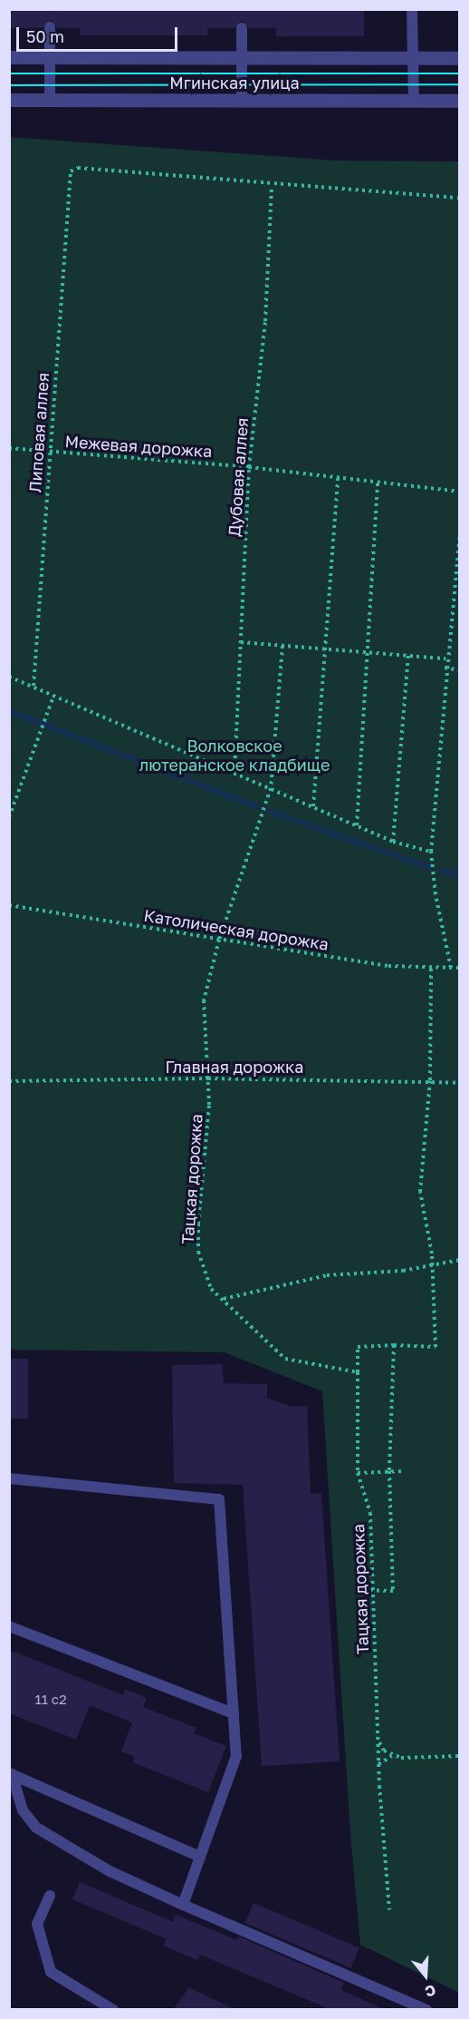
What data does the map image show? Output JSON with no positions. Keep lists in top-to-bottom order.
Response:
{
  "streets": {
    "street": ["Мгинская улица"],
    "path": [
      "Липовая аллея",
      "Межевая дорожка",
      "Дубовая аллея",
      "Католическая дорожка",
      "Главная дорожка",
      "Тацкая дорожка"
    ]
  },
  "crossings": [
    ["Липовая аллея", "Межевая дорожка"],
    ["Липовая аллея", "Дубовая аллея"],
    ["Межевая дорожка", "Дубовая аллея"],
    ["Католическая дорожка", "Тацкая дорожка"],
    ["Главная дорожка", "Тацкая дорожка"]
  ],
  "parks": ["Волковское лютеранское кладбище"],
  "house_numbers": ["11 с2"],
  "scale_bar": "50 m",
  "north": "bottom"
}
